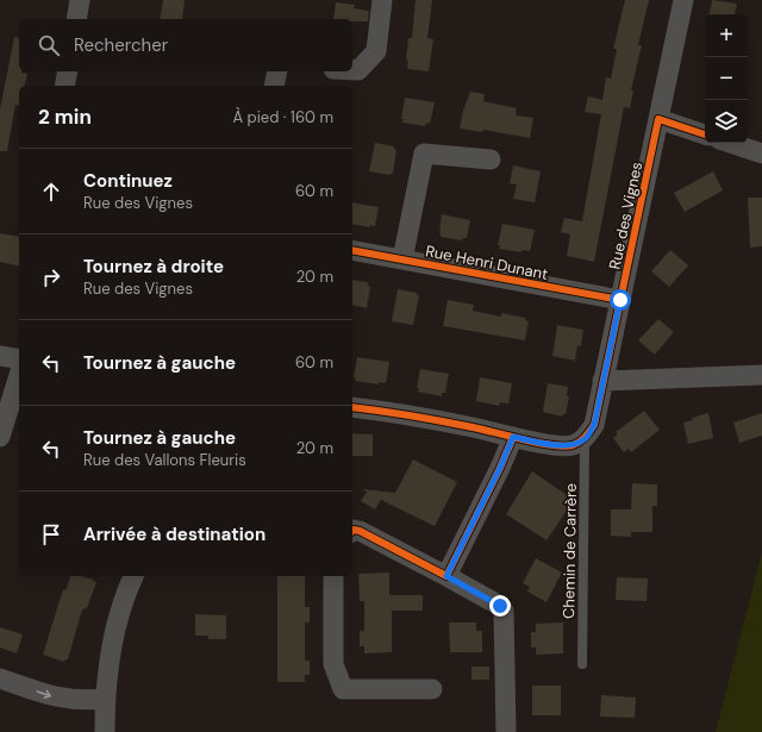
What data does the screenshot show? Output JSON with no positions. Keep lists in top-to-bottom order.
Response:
{
  "streets": {
    "street": ["Rue des Vignes", "Rue Henri Dunant"],
    "lane": ["Chemin de Carrère"]
  },
  "crossings": [
    ["Rue des Vignes", "Rue Henri Dunant"],
    ["Rue des Vignes", "Chemin de Carrère"]
  ],
  "page": {
    "map_buttons": ["+", "−"],
    "search": "Rechercher",
    "heading": ["2 min", "À pied · 160 m"],
    "list": [
      ["Continuez", "Rue des Vignes", "60 m"],
      ["Tournez à droite", "Rue des Vignes", "20 m"],
      ["Tournez à gauche", "60 m"],
      ["Tournez à gauche", "Rue des Vallons Fleuris", "20 m"],
      "Arrivée à destination"
    ]
  }
}
